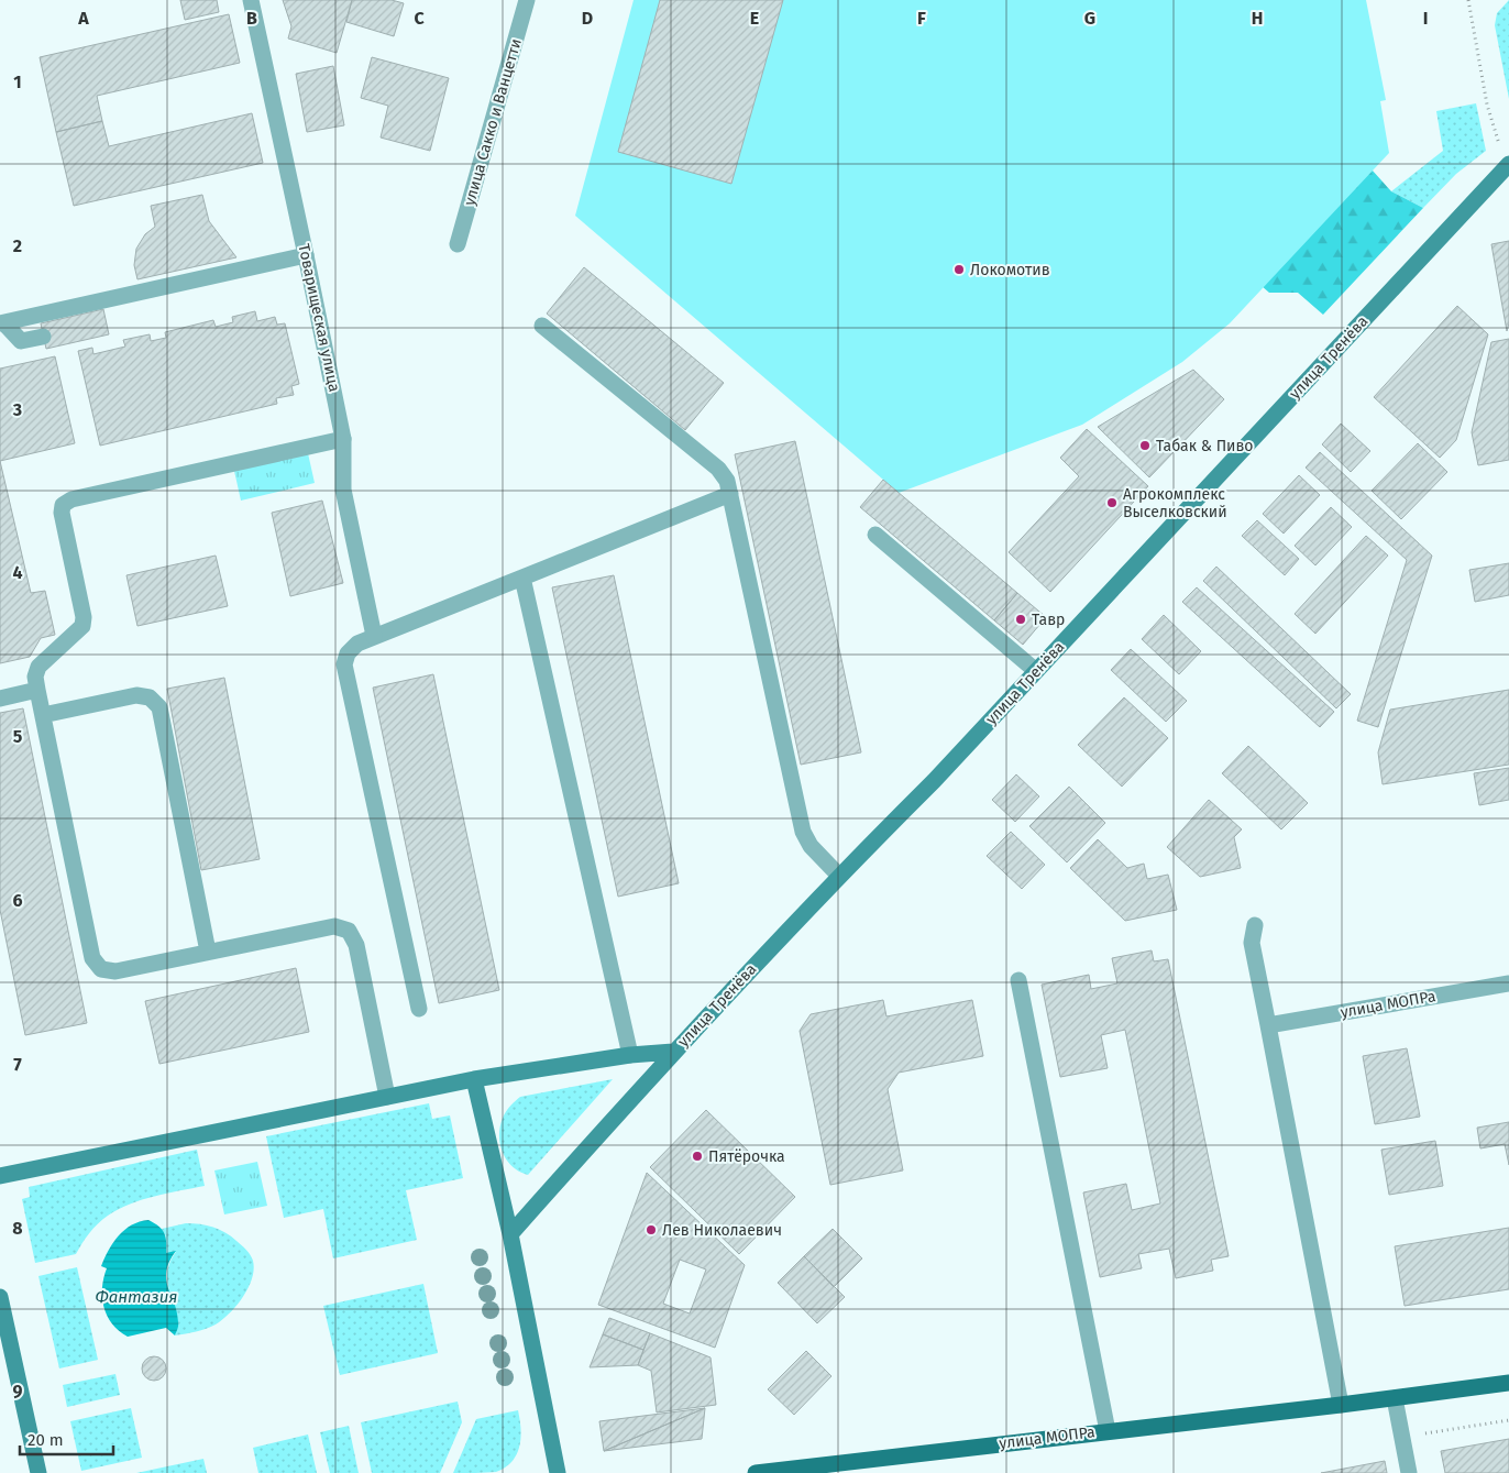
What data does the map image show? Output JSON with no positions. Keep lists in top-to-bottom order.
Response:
{
  "streets": {
    "main road": ["улица МОПРа"],
    "street": ["улица Сакко и Ванцетти", "Товарищеская улица", "улица Тренёва"]
  },
  "water": ["Фантазия"],
  "places": [
    "Локомотив",
    "Табак & Пиво",
    "Агрокомплекс Выселковский",
    "Тавр",
    "Пятёрочка",
    "Лев Николаевич"
  ],
  "scale_bar": "20 m",
  "grid": {
    "columns": [
      "A",
      "B",
      "C",
      "D",
      "E",
      "F",
      "G",
      "H",
      "I"
    ],
    "rows": [
      "1",
      "2",
      "3",
      "4",
      "5",
      "6",
      "7",
      "8",
      "9"
    ]
  }
}
